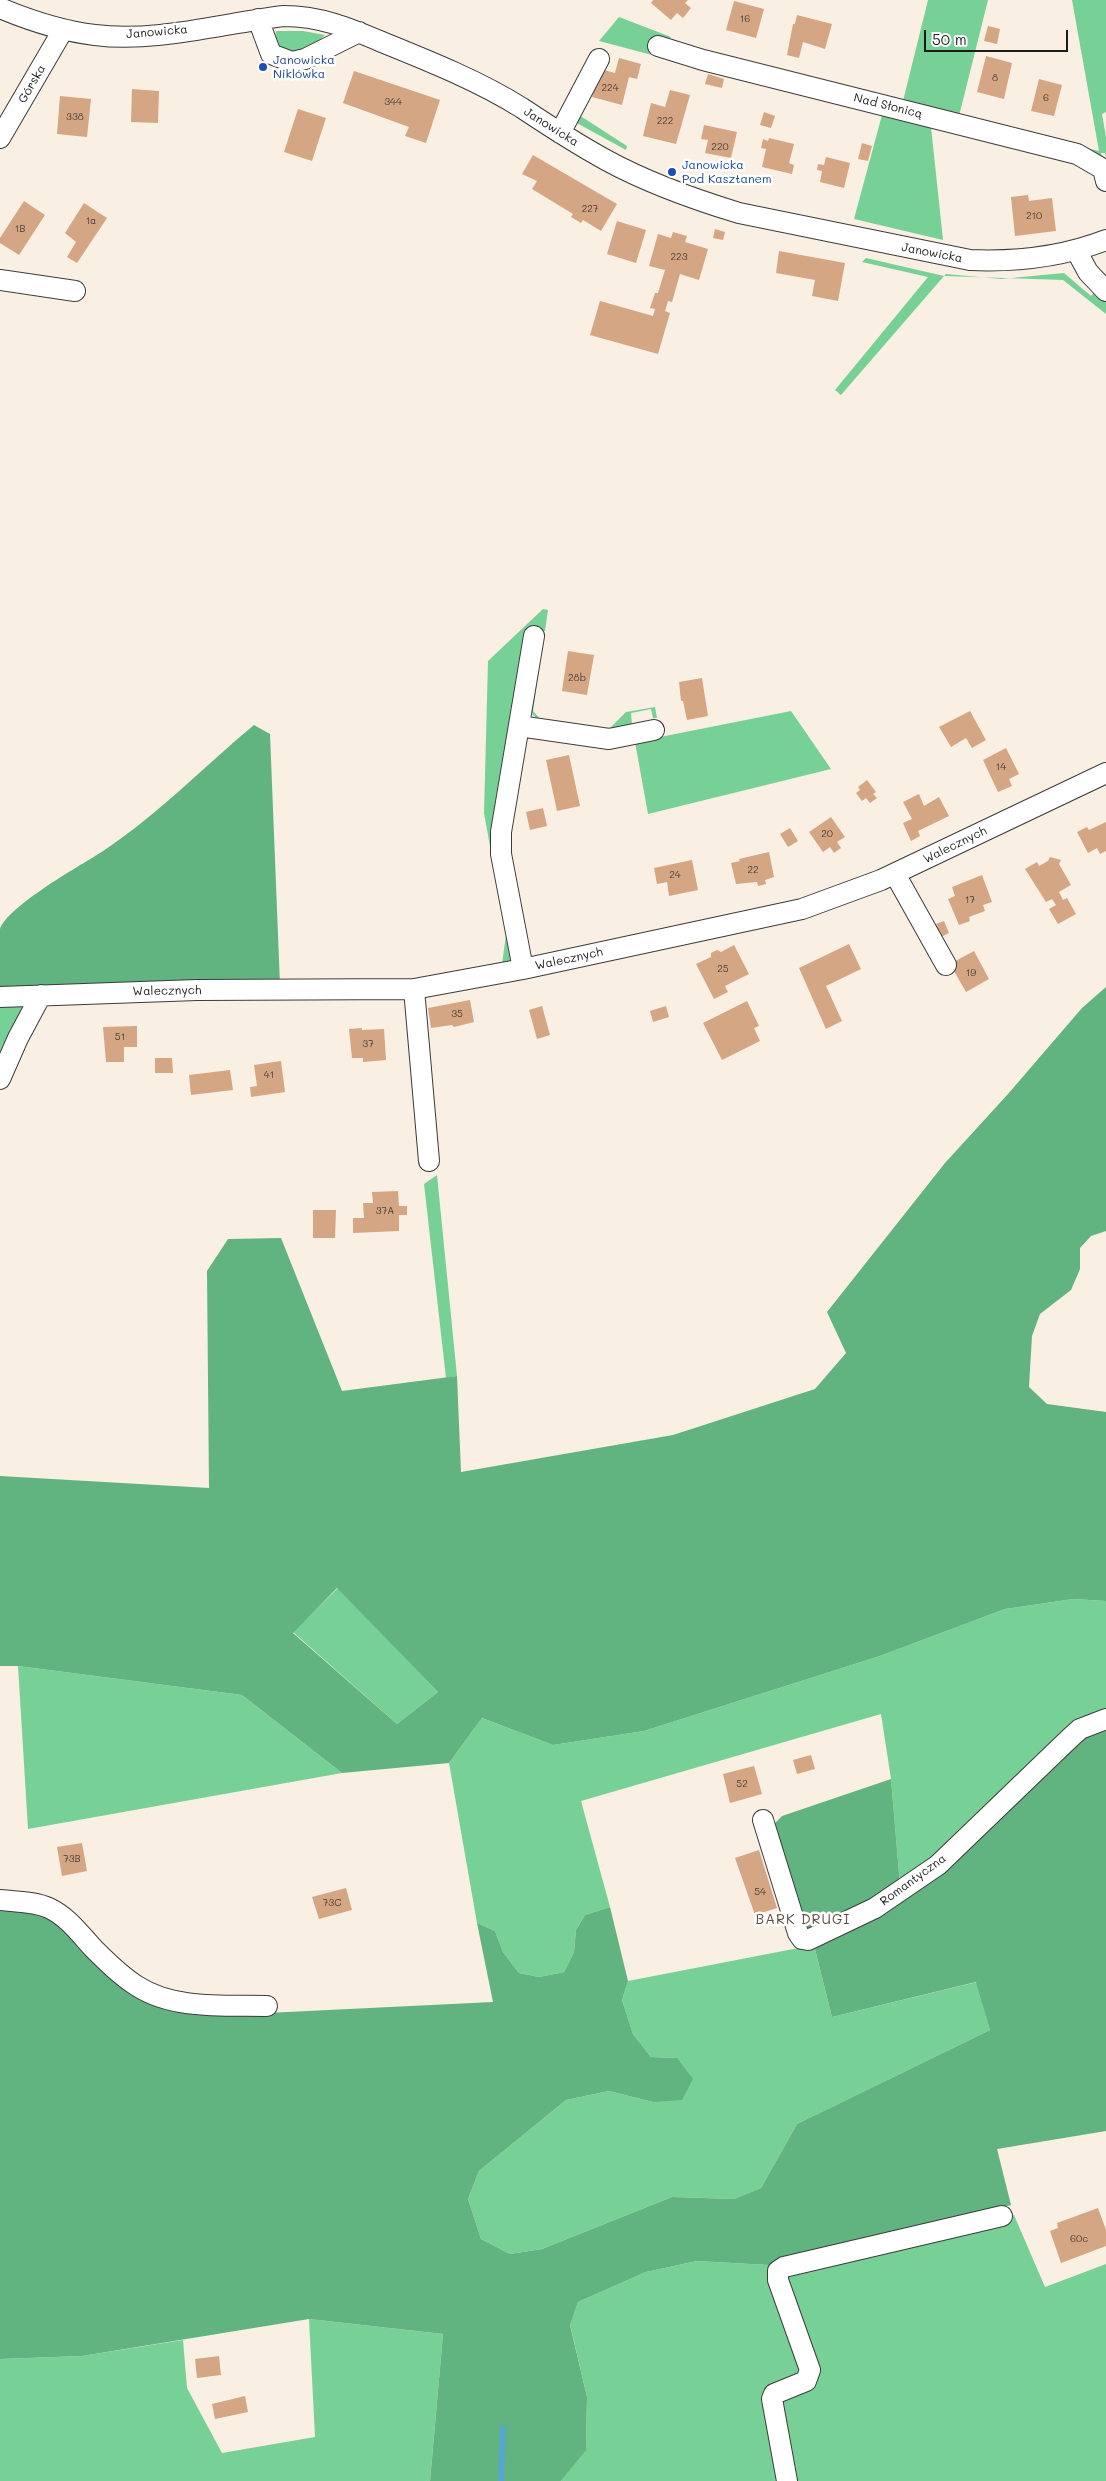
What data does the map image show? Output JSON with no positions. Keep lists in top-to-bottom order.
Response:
{
  "streets": {
    "street": [
      "Janowicka",
      "Górska",
      "Nad Słonicą",
      "Walecznych",
      "Romantyczna"
    ]
  },
  "crossings": [
    ["Janowicka", "Górska"]
  ],
  "districts": ["BARK DRUGI"],
  "places": ["Janowicka Niklówka", "Janowicka Pod Kasztanem"],
  "house_numbers": [
    "16",
    "8",
    "224",
    "6",
    "344",
    "338",
    "222",
    "220",
    "227",
    "210",
    "1a",
    "1B",
    "223",
    "28b",
    "14",
    "20",
    "22",
    "24",
    "17",
    "25",
    "19",
    "35",
    "51",
    "37",
    "41",
    "37A",
    "52",
    "73B",
    "54",
    "73C",
    "60c"
  ],
  "scale_bar": "50 m"
}
